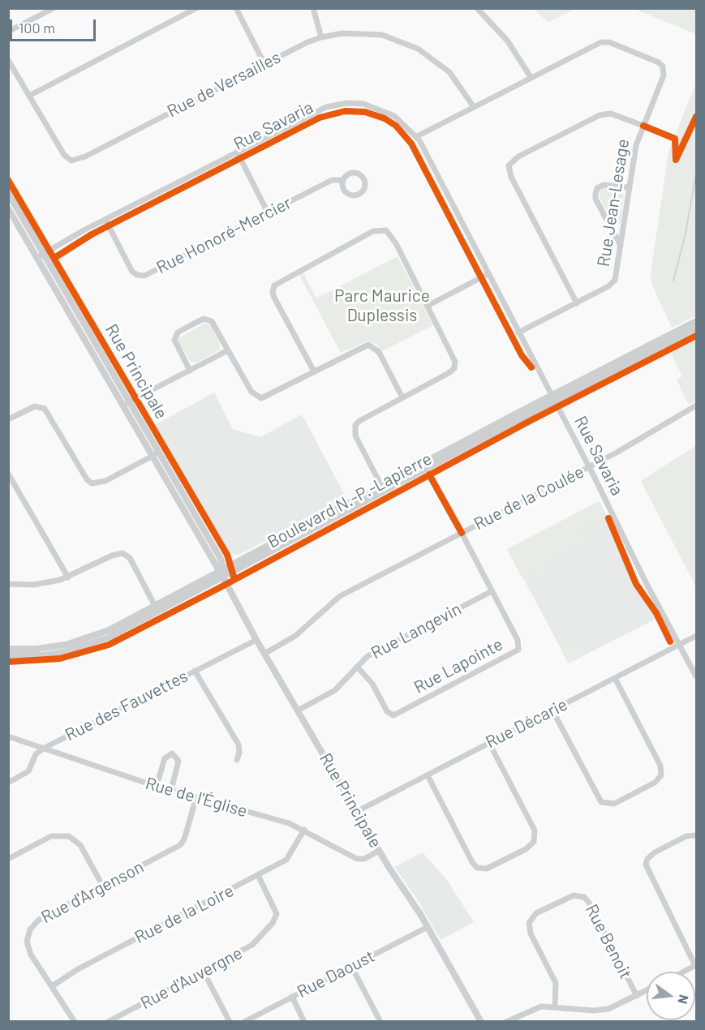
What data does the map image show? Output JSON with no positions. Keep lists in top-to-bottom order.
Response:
{
  "streets": {
    "street": [
      "Rue de Versailles",
      "Rue Savaria",
      "Rue Jean-Lesage",
      "Rue Honoré-Mercier",
      "Rue Principale",
      "Rue de la Coulée",
      "Boulevard N.-P.-Lapierre",
      "Rue Langevin",
      "Rue Lapointe",
      "Rue des Fauvettes",
      "Rue Décarie",
      "Rue de l'Église",
      "Rue d'Argenson",
      "Rue de la Loire",
      "Rue Benoit",
      "Rue Daoust",
      "Rue d'Auvergne"
    ]
  },
  "crossings": [
    ["Rue de Versailles", "Rue Jean-Lesage"],
    ["Rue Savaria", "Rue Jean-Lesage"],
    ["Rue Savaria", "Rue Honoré-Mercier"],
    ["Rue Savaria", "Rue Principale"],
    ["Rue Savaria", "Rue de la Coulée"],
    ["Rue Savaria", "Boulevard N.-P.-Lapierre"],
    ["Rue Savaria", "Rue Décarie"],
    ["Rue Principale", "Rue de la Coulée"],
    ["Rue Principale", "Boulevard N.-P.-Lapierre"],
    ["Rue Principale", "Rue Langevin"],
    ["Rue Principale", "Rue des Fauvettes"],
    ["Rue Principale", "Rue Décarie"],
    ["Rue Principale", "Rue de l'Église"],
    ["Rue Principale", "Rue Daoust"],
    ["Rue de la Coulée", "Rue Lapointe"],
    ["Rue Langevin", "Rue Lapointe"],
    ["Rue des Fauvettes", "Rue de l'Église"],
    ["Rue de l'Église", "Rue d'Argenson"],
    ["Rue de l'Église", "Rue de la Loire"],
    ["Rue d'Argenson", "Rue de la Loire"],
    ["Rue de la Loire", "Rue d'Auvergne"]
  ],
  "parks": ["Parc Maurice Duplessis"],
  "scale_bar": "100 m",
  "north": "right"
}
